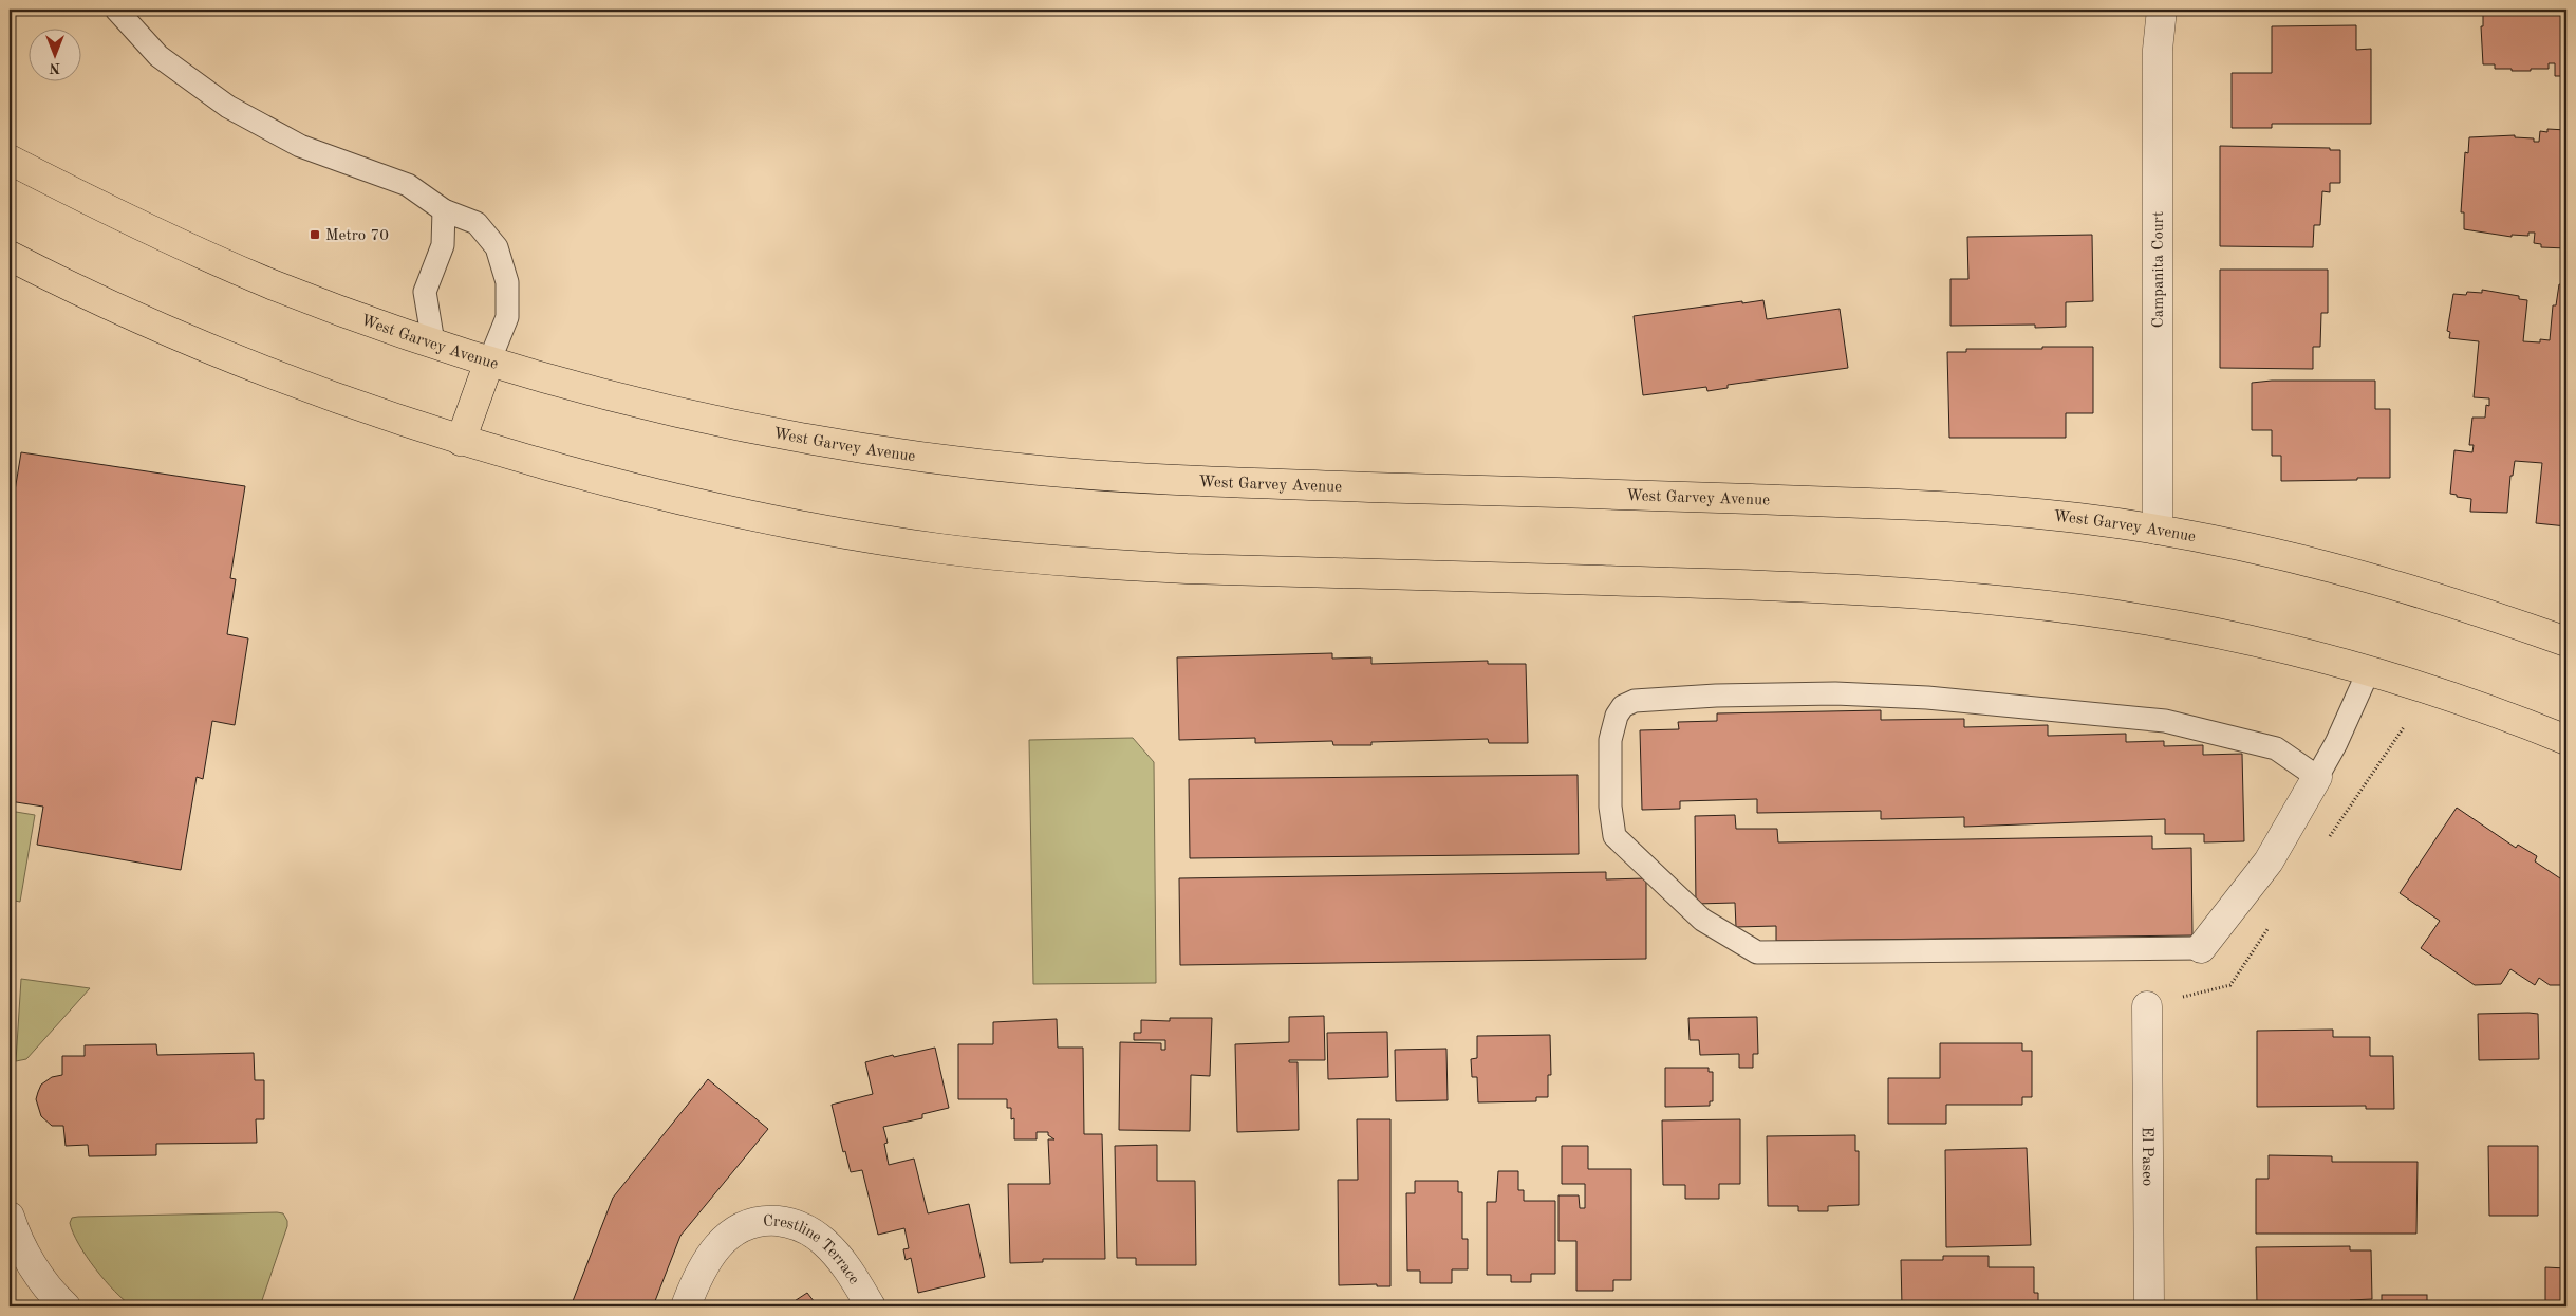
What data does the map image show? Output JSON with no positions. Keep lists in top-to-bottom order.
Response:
{
  "streets": {
    "main road": ["West Garvey Avenue"],
    "street": ["Campanita Court", "El Paseo", "Crestline Terrace"]
  },
  "crossings": [
    ["Campanita Court", "West Garvey Avenue"]
  ],
  "places": {
    "transit": ["Metro 70"]
  },
  "north": "bottom"
}
